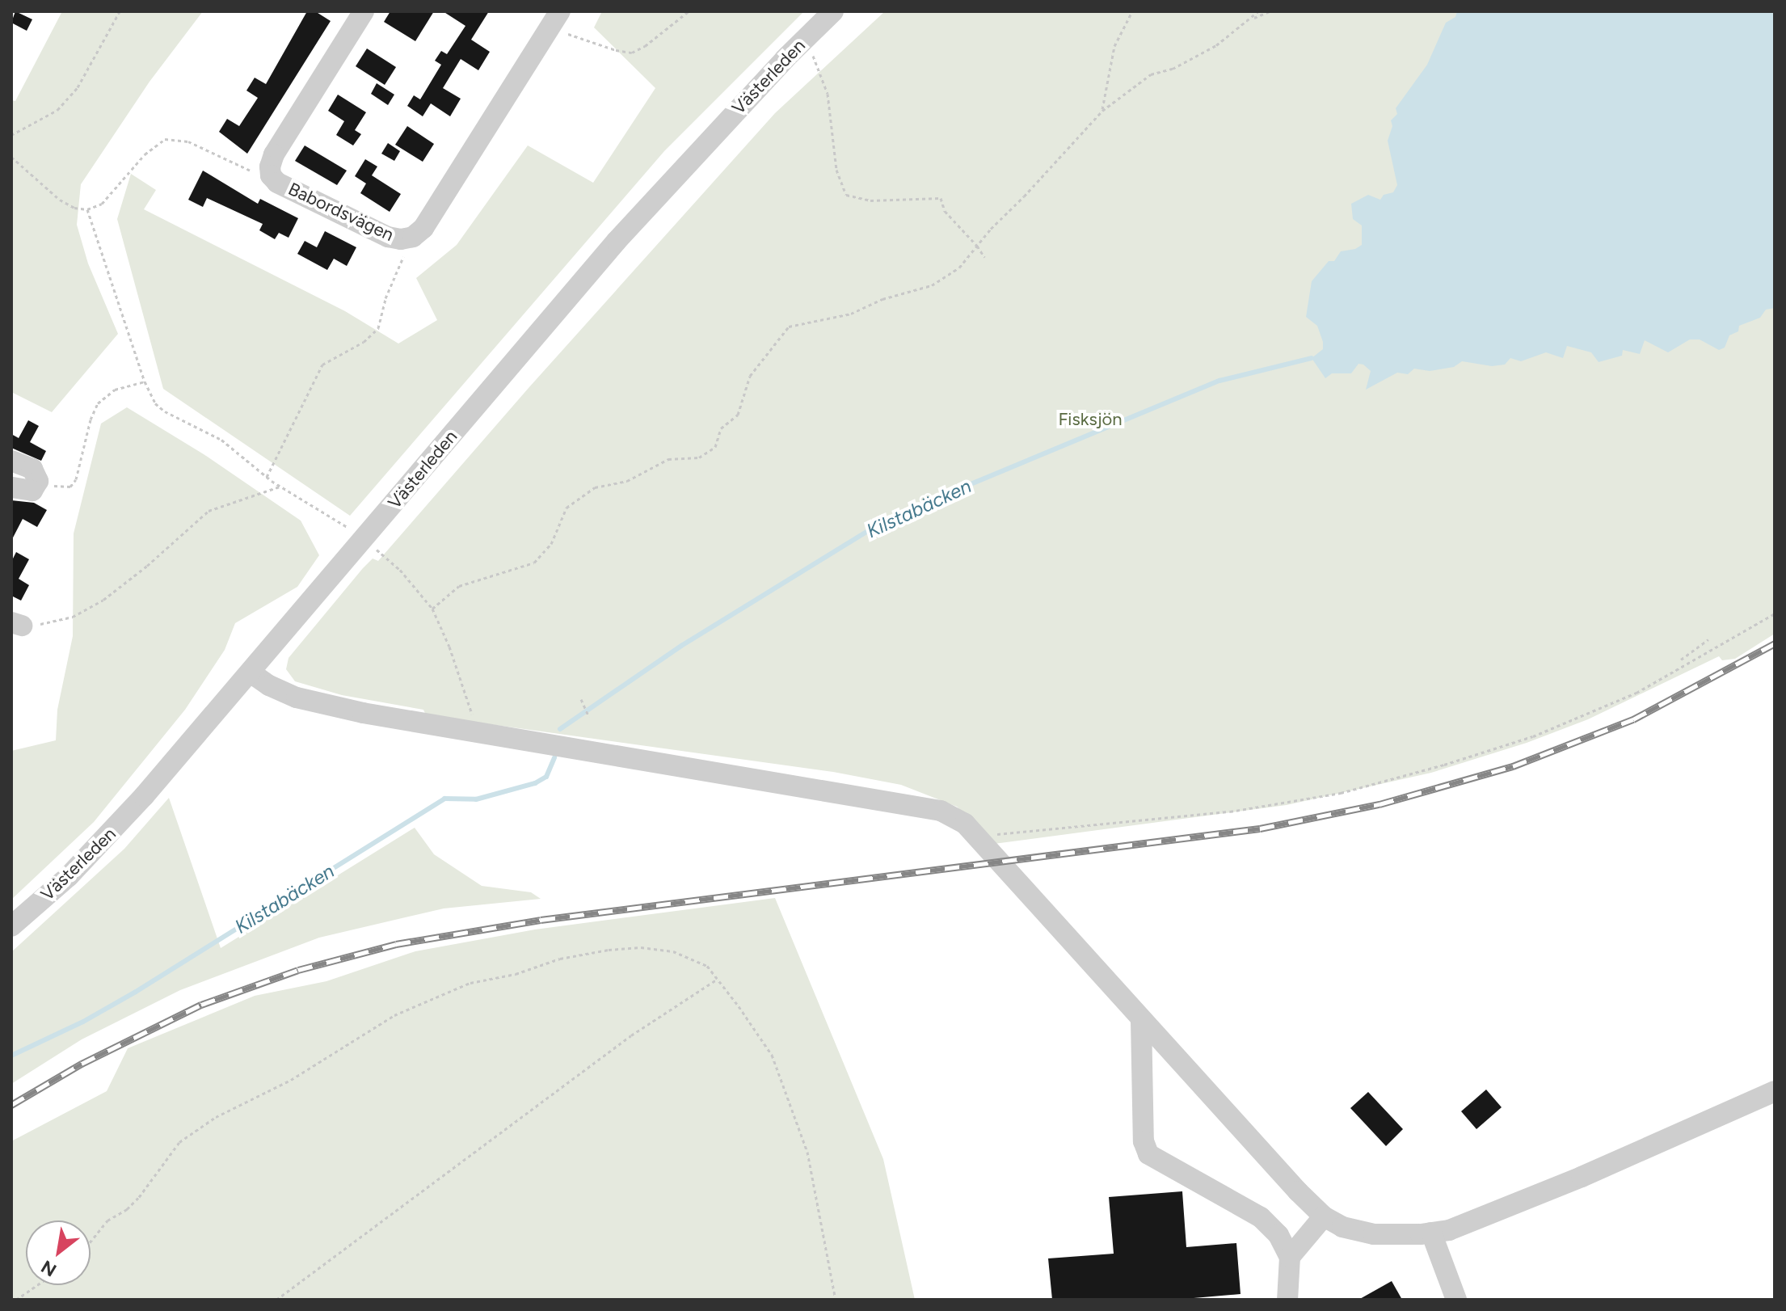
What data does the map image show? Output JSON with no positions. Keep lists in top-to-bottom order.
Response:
{
  "streets": {
    "street": ["Västerleden", "Babordsvägen"]
  },
  "water": ["Kilstabäcken"],
  "parks": ["Fisksjön"],
  "north": "bottom left"
}
